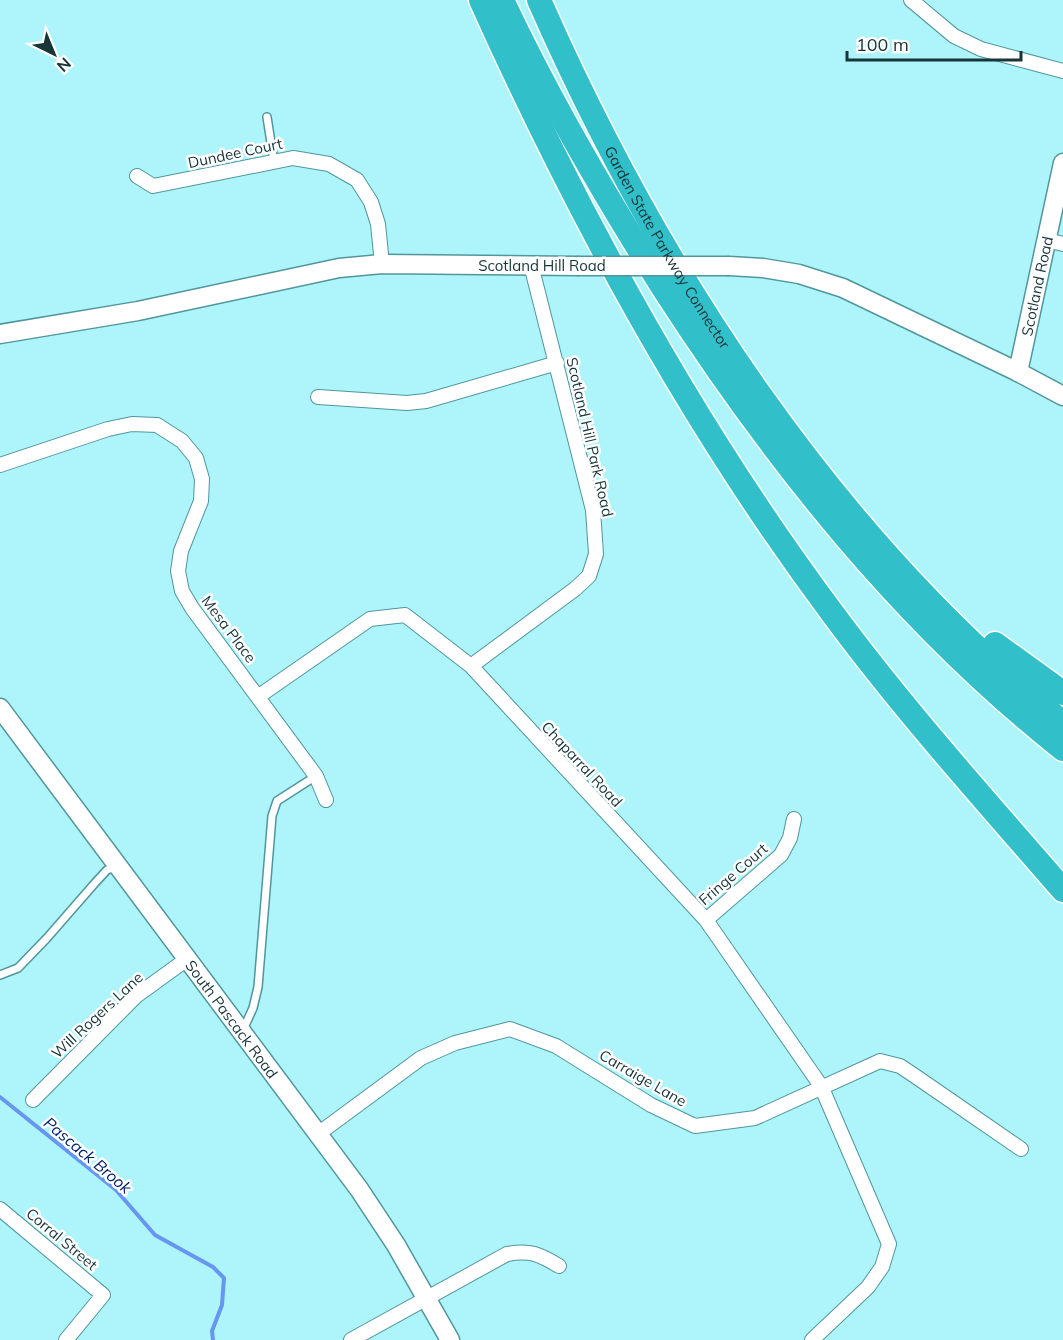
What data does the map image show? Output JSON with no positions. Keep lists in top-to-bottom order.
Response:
{
  "streets": {
    "highway": ["Garden State Parkway Connector"],
    "street": [
      "Dundee Court",
      "Scotland Hill Road",
      "Scotland Road",
      "Scotland Hill Park Road",
      "Mesa Place",
      "Chaparral Road",
      "Fringe Court",
      "Will Rogers Lane",
      "South Pascack Road",
      "Carraige Lane",
      "Corral Street"
    ]
  },
  "crossings": [
    ["Dundee Court", "Scotland Hill Road"],
    ["Scotland Hill Road", "Scotland Road"],
    ["Scotland Hill Road", "Scotland Hill Park Road"],
    ["Scotland Hill Park Road", "Chaparral Road"],
    ["Mesa Place", "Chaparral Road"],
    ["Chaparral Road", "Fringe Court"],
    ["Chaparral Road", "Carraige Lane"],
    ["Will Rogers Lane", "South Pascack Road"],
    ["South Pascack Road", "Carraige Lane"]
  ],
  "water": ["Pascack Brook"],
  "scale_bar": "100 m",
  "north": "bottom right"
}
